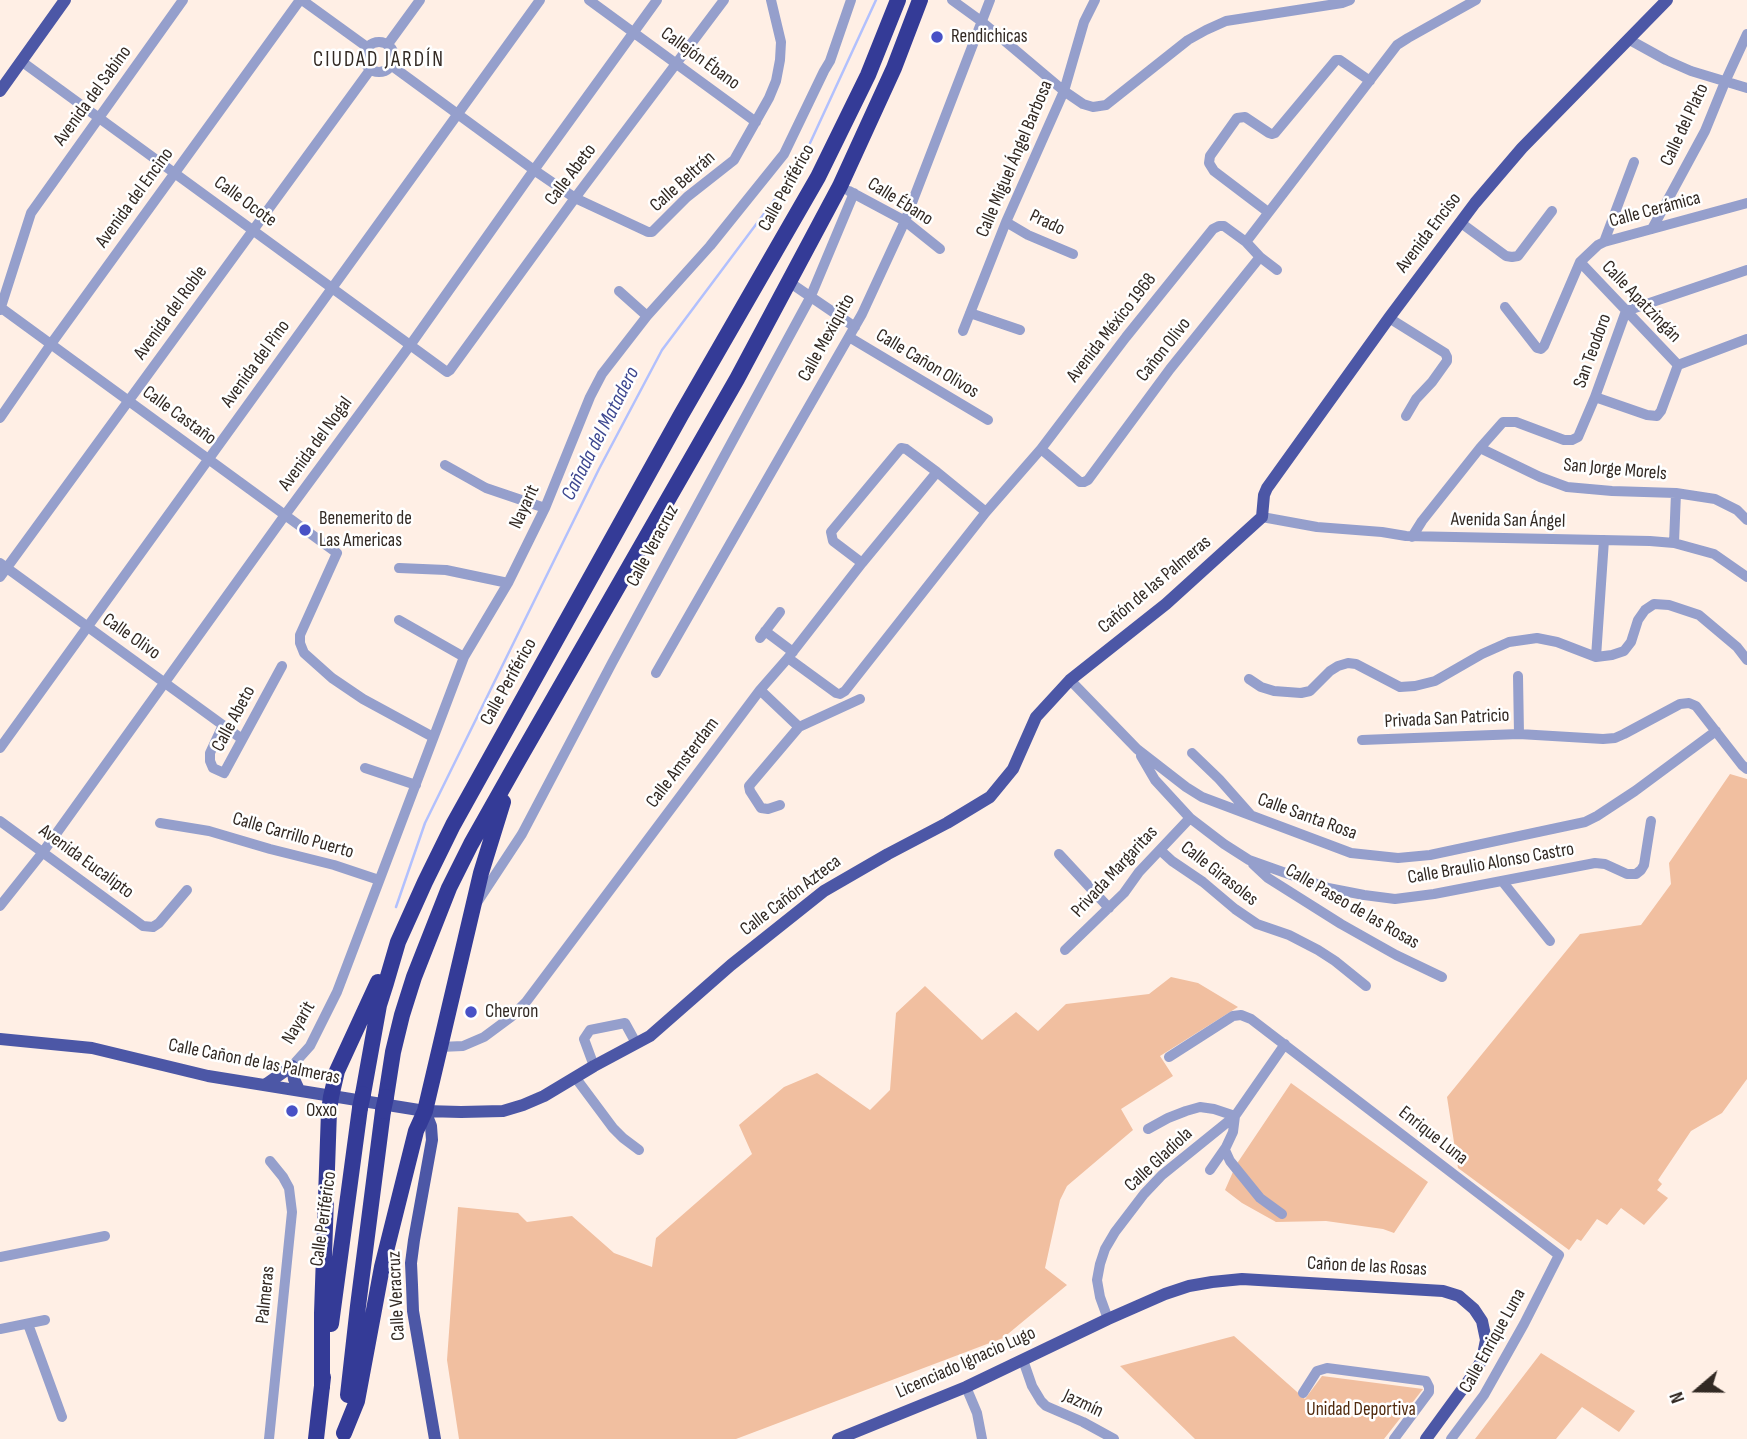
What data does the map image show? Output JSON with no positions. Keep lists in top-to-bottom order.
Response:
{
  "streets": {
    "highway": ["Calle Periférico"],
    "main road": [
      "Avenida Enciso",
      "Calle Veracruz",
      "Cañón de las Palmeras",
      "Calle Cañón Azteca",
      "Calle Cañon de las Palmeras",
      "Cañon de las Rosas",
      "Licenciado Ignacio Lugo"
    ],
    "street": [
      "Callejón Ébano",
      "Avenida del Sabino",
      "Calle del Plato",
      "Calle Miguel Ángel Barbosa",
      "Calle Abeto",
      "Calle Beltrán",
      "Avenida del Encino",
      "Calle Ocote",
      "Calle Ébano",
      "Calle Cerámica",
      "Prado",
      "Calle Apatzingán",
      "Avenida del Roble",
      "Avenida México 1968",
      "Calle Mexiquito",
      "Cañon Olivo",
      "San Teodoro",
      "Avenida del Pino",
      "Calle Cañon Olivos",
      "Calle Castaño",
      "Avenida del Nogal",
      "San Jorge Morels",
      "Nayarit",
      "Avenida San Ángel",
      "Calle Olivo",
      "Privada San Patricio",
      "Calle Amsterdam",
      "Calle Santa Rosa",
      "Calle Carrillo Puerto",
      "Avenida Eucalipto",
      "Calle Braulio Alonso Castro",
      "Privada Margaritas",
      "Calle Girasoles",
      "Calle Paseo de las Rosas",
      "Enrique Luna",
      "Calle Gladiola",
      "Palmeras",
      "Calle Enrique Luna",
      "Jazmín"
    ]
  },
  "crossings": [
    ["Callejón Ébano", "Calle Abeto"],
    ["Callejón Ébano", "Calle Beltrán"],
    ["Callejón Ébano", "Avenida del Nogal"],
    ["Avenida del Sabino", "Calle Ocote"],
    ["Avenida del Sabino", "Calle Castaño"],
    ["Calle del Plato", "Calle Cerámica"],
    ["Calle Miguel Ángel Barbosa", "Prado"],
    ["Calle Abeto", "Calle Beltrán"],
    ["Calle Abeto", "Calle Ocote"],
    ["Calle Abeto", "Calle Olivo"],
    ["Avenida del Encino", "Calle Ocote"],
    ["Avenida del Encino", "Calle Castaño"],
    ["Calle Ocote", "Avenida del Roble"],
    ["Calle Ocote", "Avenida del Pino"],
    ["Calle Ocote", "Avenida del Nogal"],
    ["Calle Ébano", "Calle Mexiquito"],
    ["Calle Ébano", "Calle Veracruz"],
    ["Calle Cerámica", "Calle Apatzingán"],
    ["Avenida Enciso", "Avenida San Ángel"],
    ["Avenida Enciso", "Cañón de las Palmeras"],
    ["Calle Apatzingán", "San Teodoro"],
    ["Avenida del Roble", "Calle Castaño"],
    ["Avenida del Roble", "Calle Olivo"],
    ["Avenida México 1968", "Cañon Olivo"],
    ["Avenida México 1968", "Calle Amsterdam"],
    ["Calle Mexiquito", "Calle Cañon Olivos"],
    ["San Teodoro", "San Jorge Morels"],
    ["Avenida del Pino", "Calle Castaño"],
    ["Avenida del Pino", "Calle Olivo"],
    ["Calle Cañon Olivos", "Calle Veracruz"],
    ["Calle Castaño", "Avenida del Nogal"],
    ["Calle Castaño", "Nayarit"],
    ["Avenida del Nogal", "Calle Olivo"],
    ["Avenida del Nogal", "Avenida Eucalipto"],
    ["Nayarit", "Calle Carrillo Puerto"],
    ["Avenida San Ángel", "Cañón de las Palmeras"],
    ["Calle Veracruz", "Calle Cañon de las Palmeras"],
    ["Cañón de las Palmeras", "Calle Santa Rosa"],
    ["Cañón de las Palmeras", "Calle Cañón Azteca"],
    ["Calle Santa Rosa", "Calle Braulio Alonso Castro"],
    ["Calle Santa Rosa", "Calle Cañón Azteca"],
    ["Calle Braulio Alonso Castro", "Privada Margaritas"],
    ["Calle Braulio Alonso Castro", "Calle Paseo de las Rosas"],
    ["Privada Margaritas", "Calle Girasoles"],
    ["Calle Cañón Azteca", "Calle Cañon de las Palmeras"],
    ["Enrique Luna", "Calle Gladiola"],
    ["Enrique Luna", "Calle Enrique Luna"],
    ["Calle Gladiola", "Cañon de las Rosas"],
    ["Calle Gladiola", "Licenciado Ignacio Lugo"],
    ["Cañon de las Rosas", "Licenciado Ignacio Lugo"],
    ["Licenciado Ignacio Lugo", "Jazmín"]
  ],
  "districts": ["CIUDAD JARDÍN"],
  "water": ["Cañada del Matadero"],
  "parks": ["Unidad Deportiva"],
  "places": [
    "Rendichicas",
    "Benemerito de Las Americas",
    "Chevron",
    "Oxxo"
  ],
  "north": "left"
}
